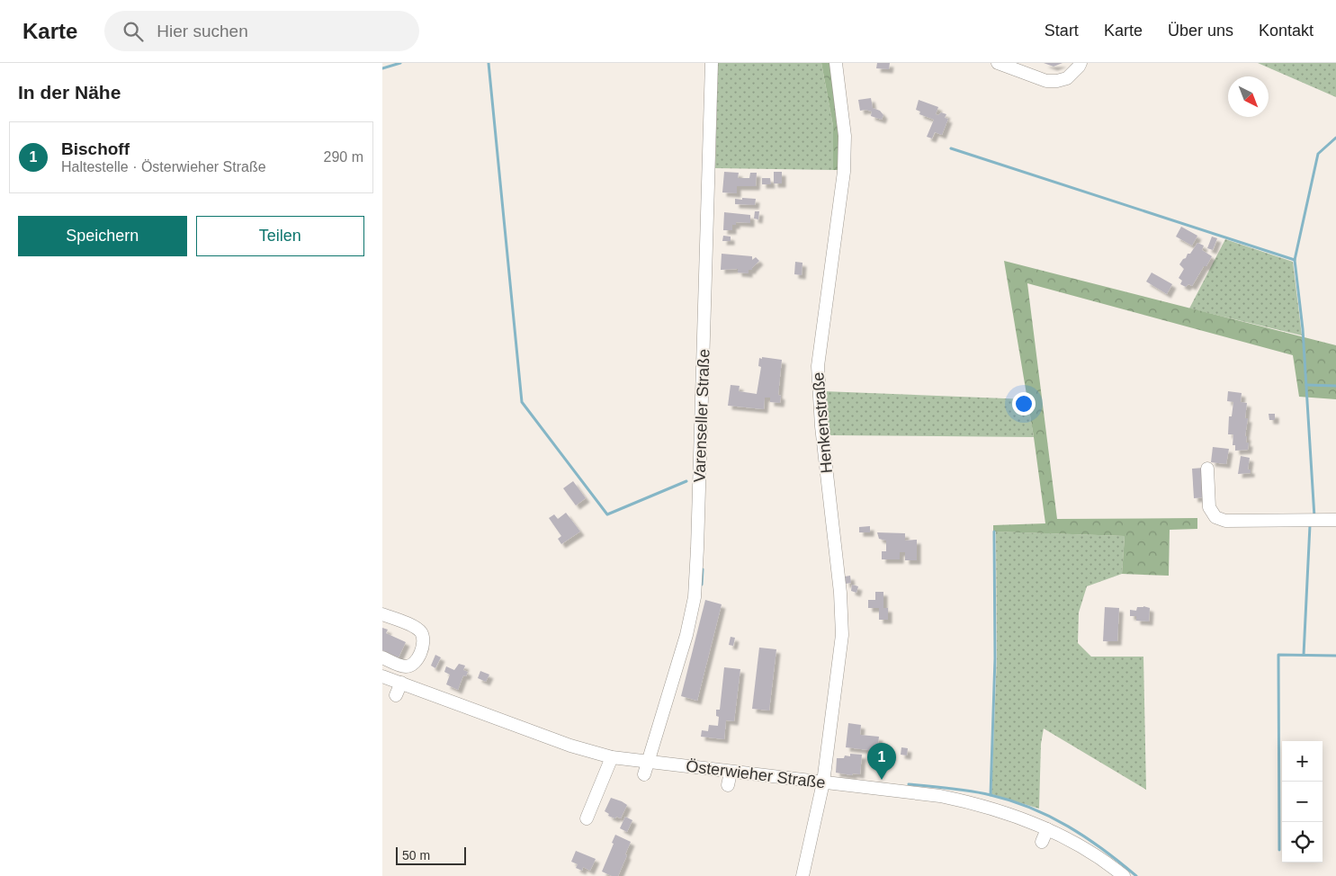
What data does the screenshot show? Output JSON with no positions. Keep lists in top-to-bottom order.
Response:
{
  "streets": {
    "street": ["Varenseller Straße", "Henkenstraße", "Österwieher Straße"]
  },
  "crossings": [
    ["Varenseller Straße", "Österwieher Straße"],
    ["Henkenstraße", "Österwieher Straße"]
  ],
  "scale_bar": "50 m",
  "north": "bottom right",
  "page": {
    "header": "Karte",
    "search": "Hier suchen",
    "nav": [
      "Start",
      "Karte",
      "Über uns",
      "Kontakt"
    ],
    "heading": "In der Nähe",
    "list": [
      {
        "mark": "1",
        "name": "Bischoff",
        "note": "Haltestelle · Österwieher Straße",
        "value": "290 m"
      }
    ],
    "buttons": ["Speichern", "Teilen"],
    "map_buttons": ["+", "−"],
    "pins": "1",
    "scale": "50 m"
  }
}
